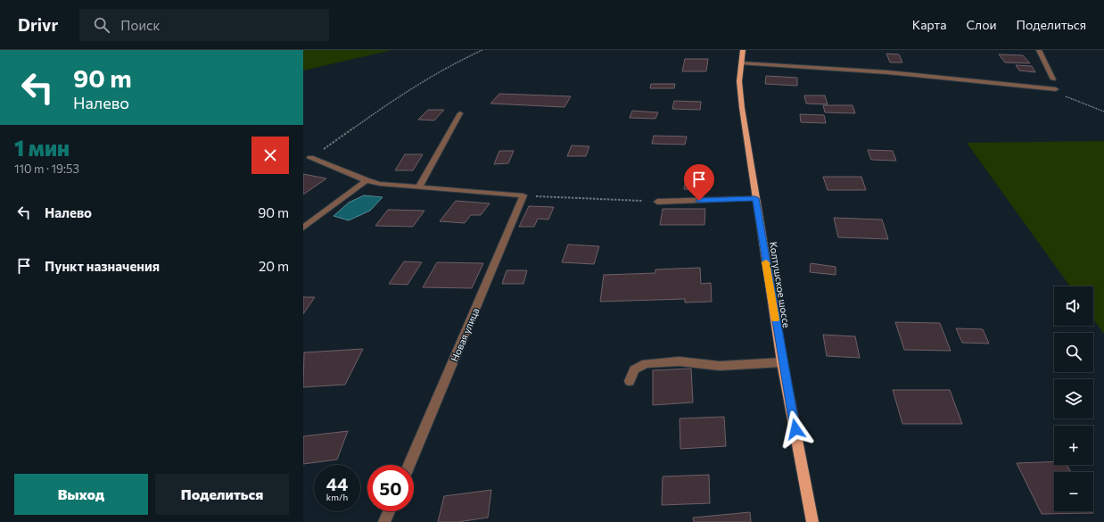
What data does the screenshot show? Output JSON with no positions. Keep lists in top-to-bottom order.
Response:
{
  "streets": {
    "main road": ["Колтушское шоссе"],
    "street": ["Новая улица"]
  },
  "page": {
    "header": "Drivr",
    "search": "Поиск",
    "nav": ["Карта", "Слои", "Поделиться"],
    "turn": ["90 m", "Налево"],
    "heading": ["1 мин", "110 m · 19:53"],
    "list": [
      {
        "name": "Налево",
        "value": "90 m"
      },
      {
        "name": "Пункт назначения",
        "value": "20 m"
      }
    ],
    "map_buttons": ["+", "−"],
    "speed": "44 km/h",
    "limit": "50",
    "buttons": ["Выход", "Поделиться"]
  }
}
